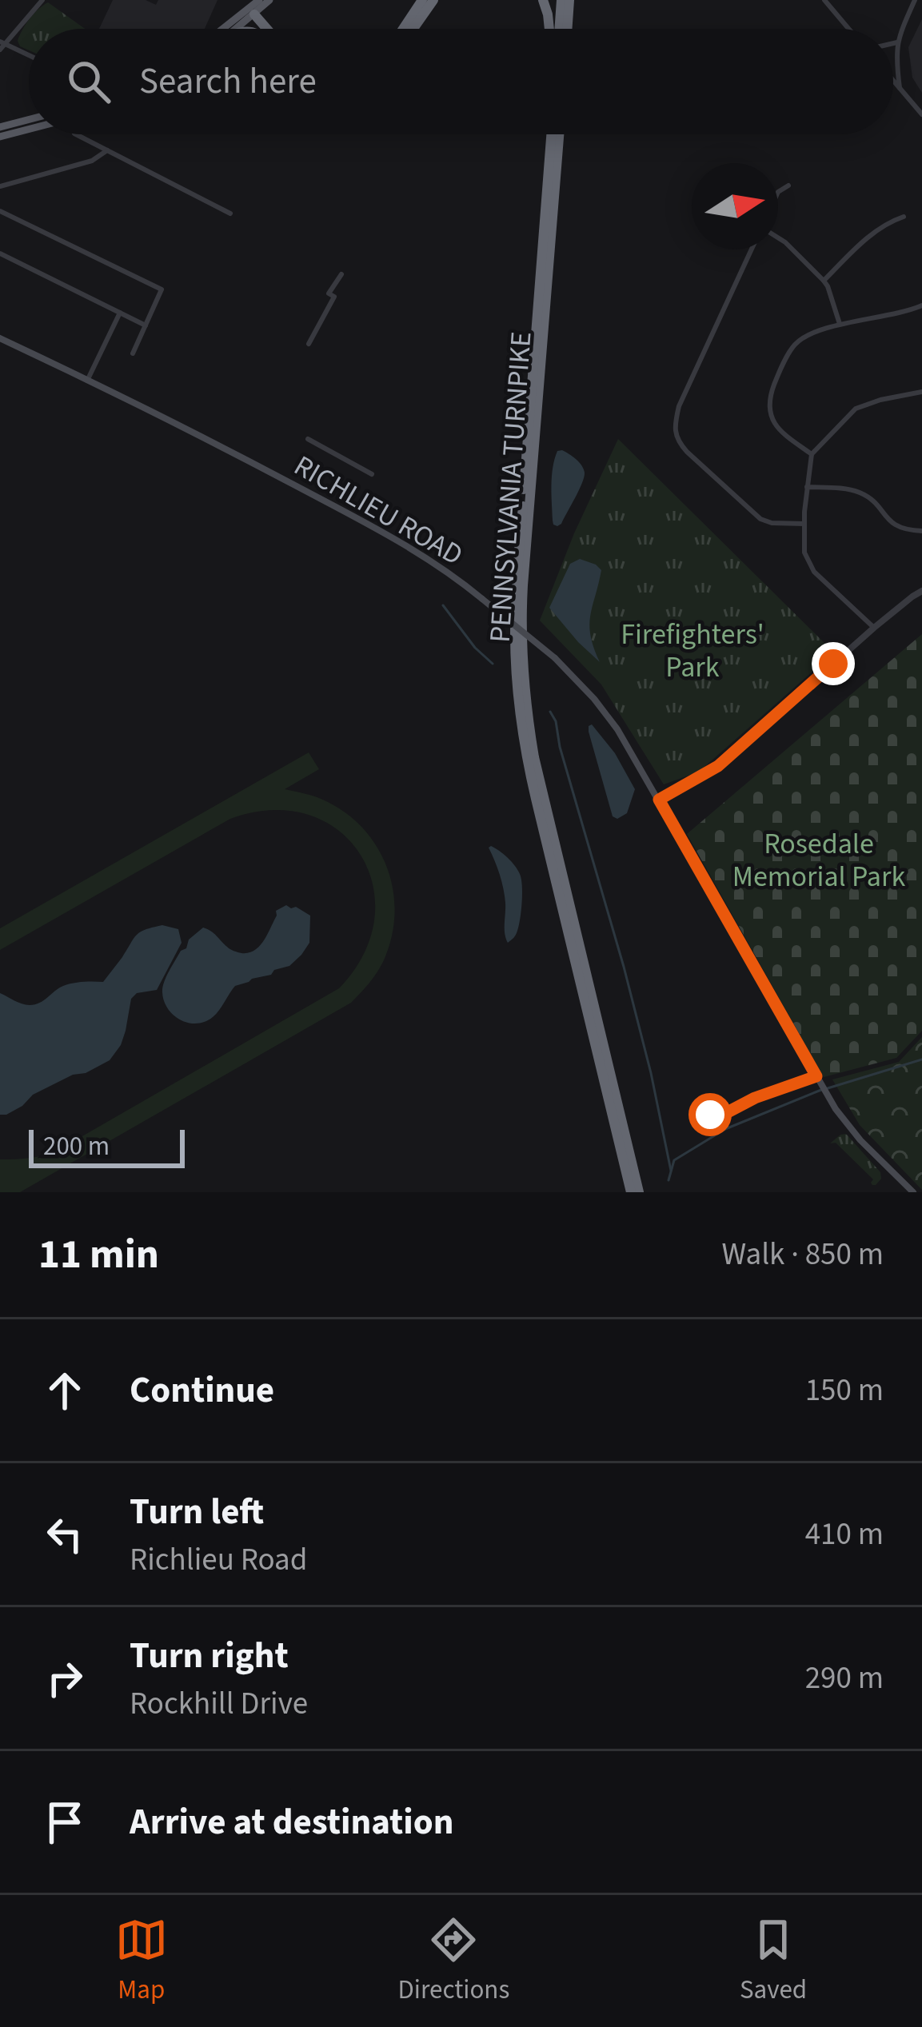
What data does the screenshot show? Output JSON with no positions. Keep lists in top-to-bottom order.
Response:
{
  "streets": {
    "highway": ["PENNSYLVANIA TURNPIKE"],
    "main road": ["RICHLIEU ROAD"]
  },
  "parks": ["Firefighters' Park", "Rosedale Memorial Park"],
  "scale_bar": "200 m",
  "north": "right",
  "page": {
    "search": "Search here",
    "scale": "200 m",
    "heading": ["11 min", "Walk · 850 m"],
    "list": [
      ["Continue", "150 m"],
      ["Turn left", "Richlieu Road", "410 m"],
      ["Turn right", "Rockhill Drive", "290 m"],
      "Arrive at destination"
    ],
    "nav": ["Map", "Directions", "Saved"]
  }
}
